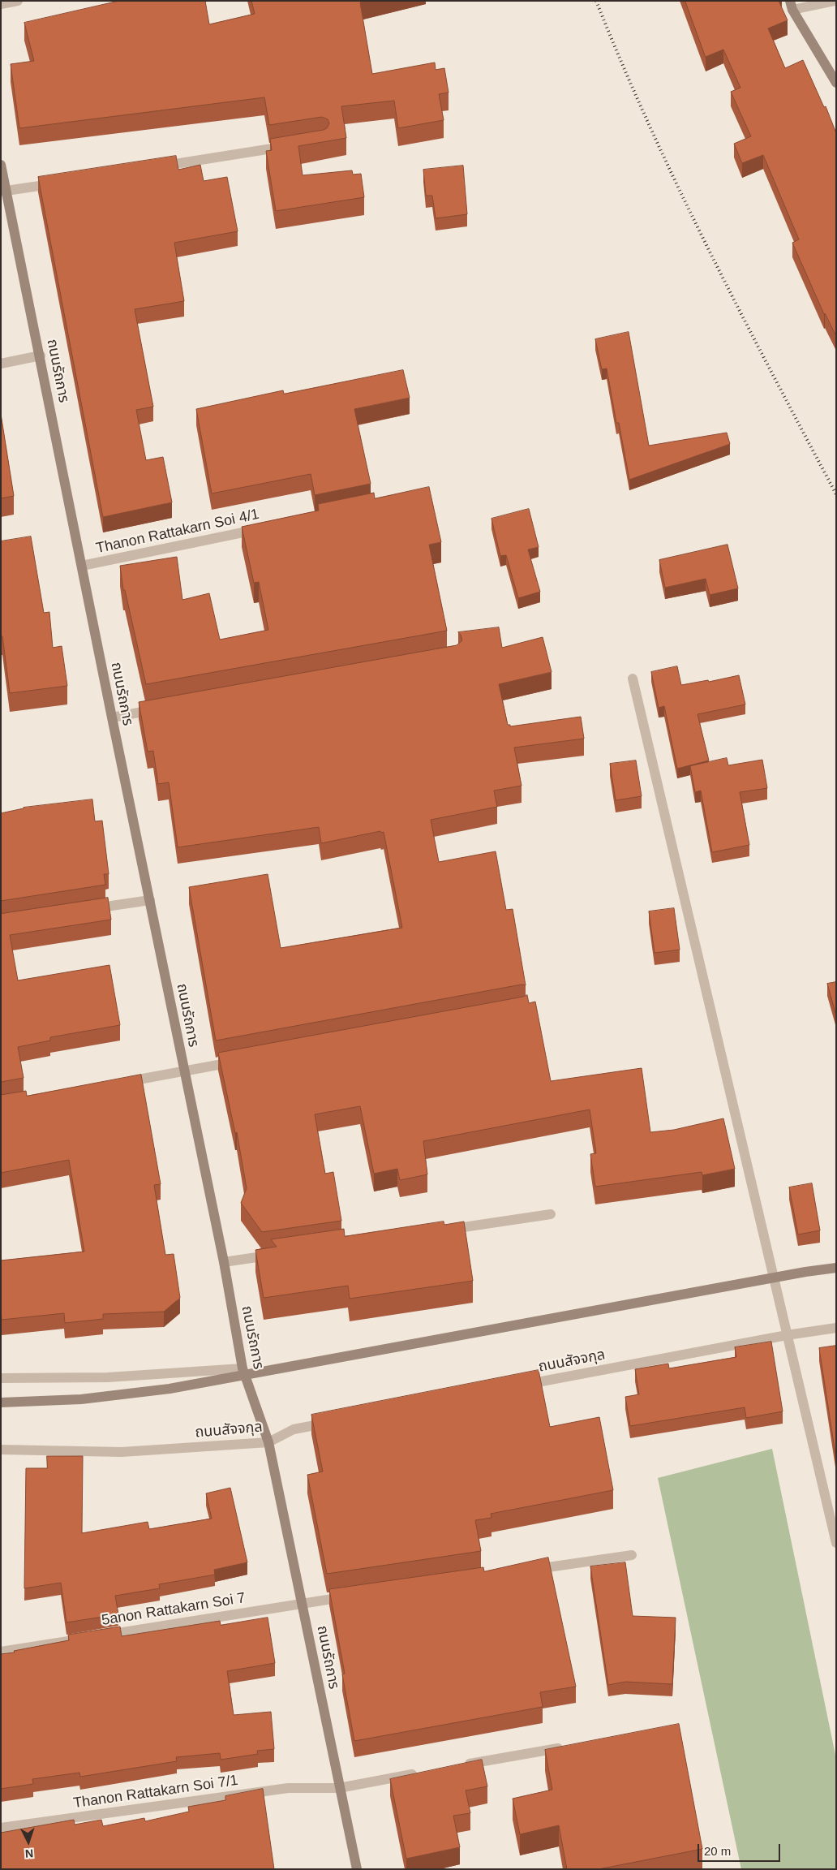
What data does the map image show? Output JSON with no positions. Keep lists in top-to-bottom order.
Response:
{
  "streets": {
    "street": [
      "ถนนรัถการ",
      "Thanon Rattakarn Soi 4/1",
      "ถนนสัจจกุล",
      "5anon Rattakarn Soi 7",
      "Thanon Rattakarn Soi 7/1"
    ]
  },
  "crossings": [
    ["ถนนรัถการ", "Thanon Rattakarn Soi 4/1"],
    ["ถนนรัถการ", "ถนนสัจจกุล"],
    ["ถนนรัถการ", "5anon Rattakarn Soi 7"],
    ["ถนนรัถการ", "Thanon Rattakarn Soi 7/1"]
  ],
  "scale_bar": "20 m",
  "north": "bottom"
}
